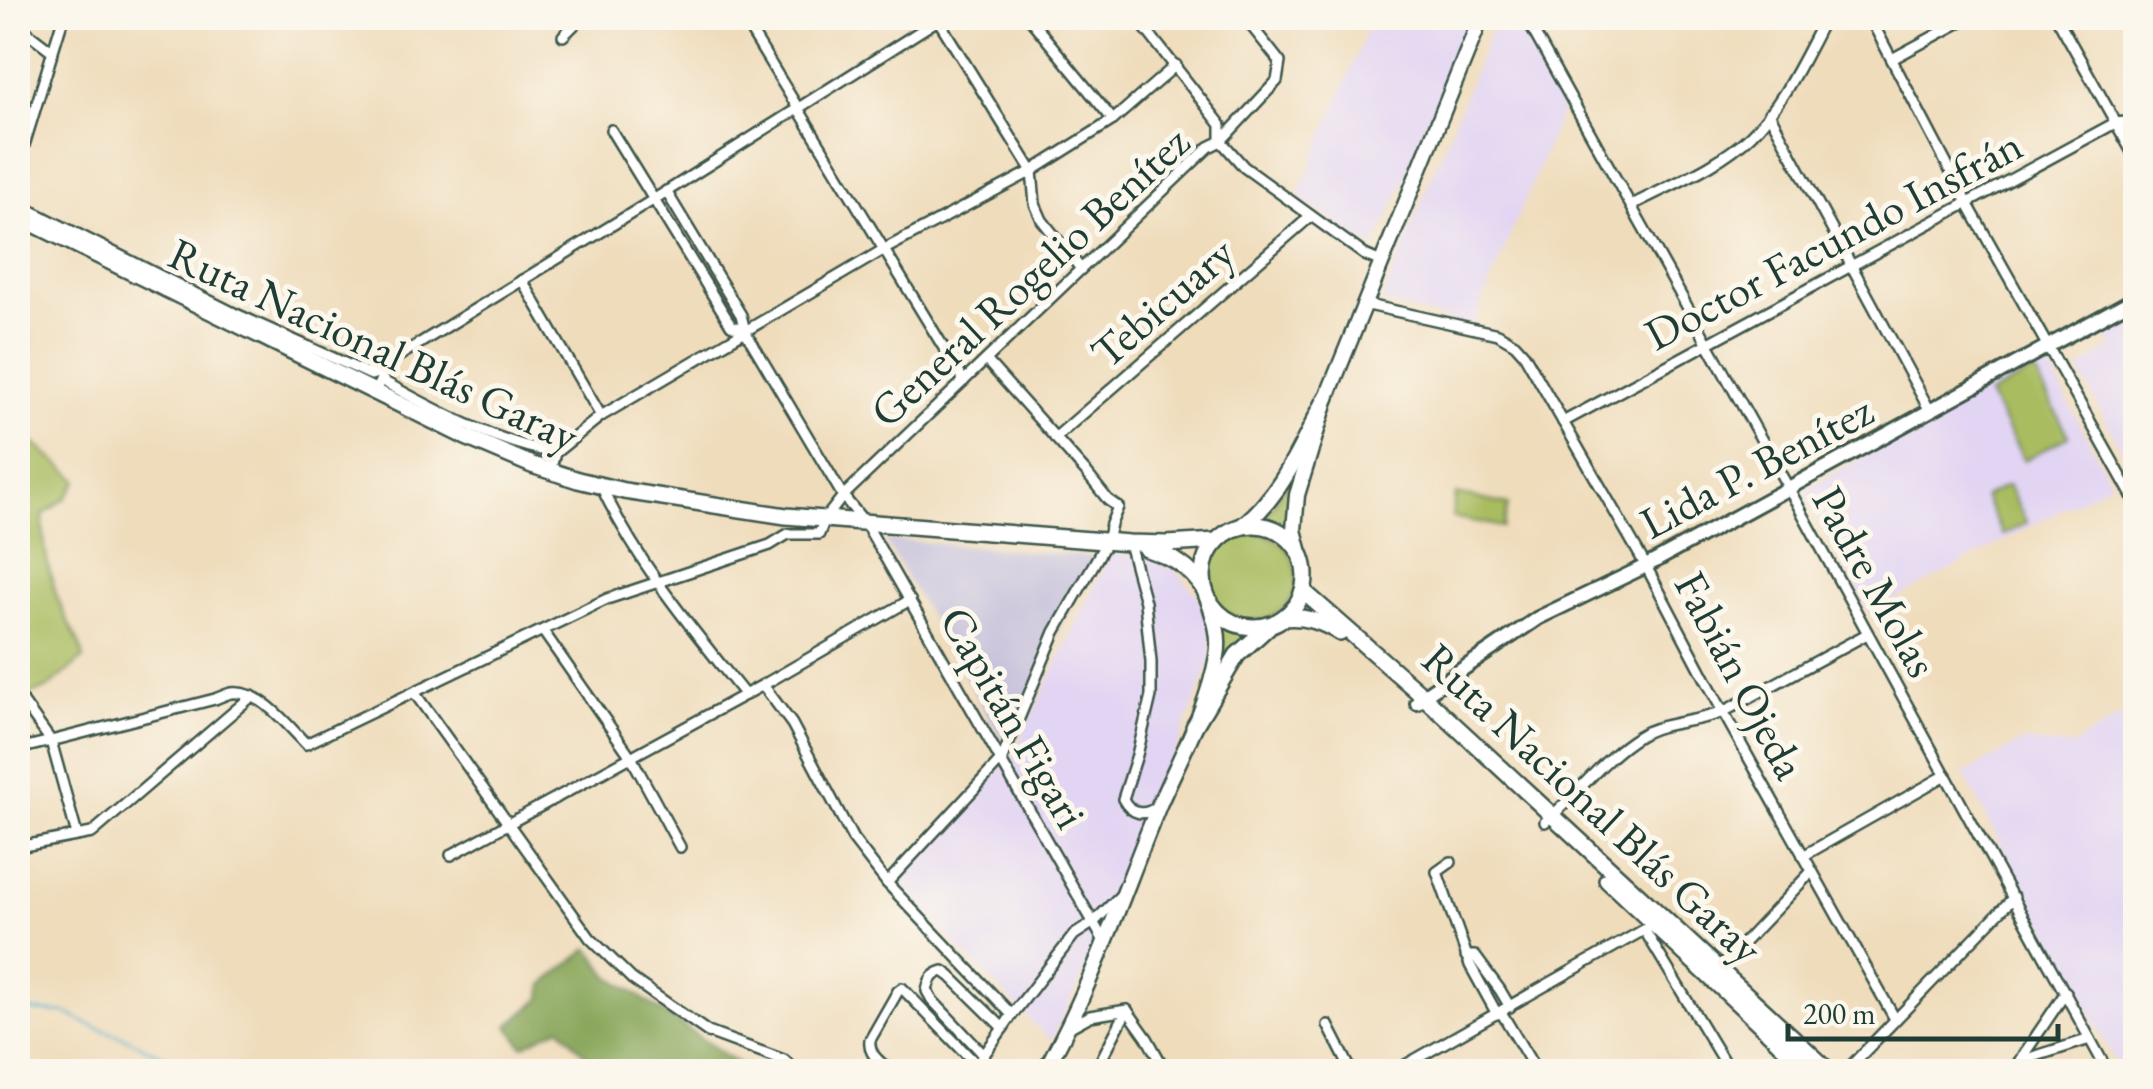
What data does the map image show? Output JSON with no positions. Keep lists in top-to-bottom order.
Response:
{
  "streets": {
    "highway": ["Ruta Nacional Blás Garay"],
    "street": [
      "Doctor Facundo Insfrán",
      "General Rogelio Benítez",
      "Tebicuary",
      "Lida P. Benítez",
      "Padre Molas",
      "Fabián Ojeda",
      "Capitán Figari"
    ]
  },
  "crossings": [
    ["Doctor Facundo Insfrán", "Padre Molas"],
    ["Doctor Facundo Insfrán", "Fabián Ojeda"],
    ["General Rogelio Benítez", "Ruta Nacional Blás Garay"],
    ["General Rogelio Benítez", "Capitán Figari"],
    ["Ruta Nacional Blás Garay", "Lida P. Benítez"],
    ["Ruta Nacional Blás Garay", "Capitán Figari"],
    ["Lida P. Benítez", "Padre Molas"],
    ["Lida P. Benítez", "Fabián Ojeda"]
  ],
  "scale_bar": "200 m"
}
